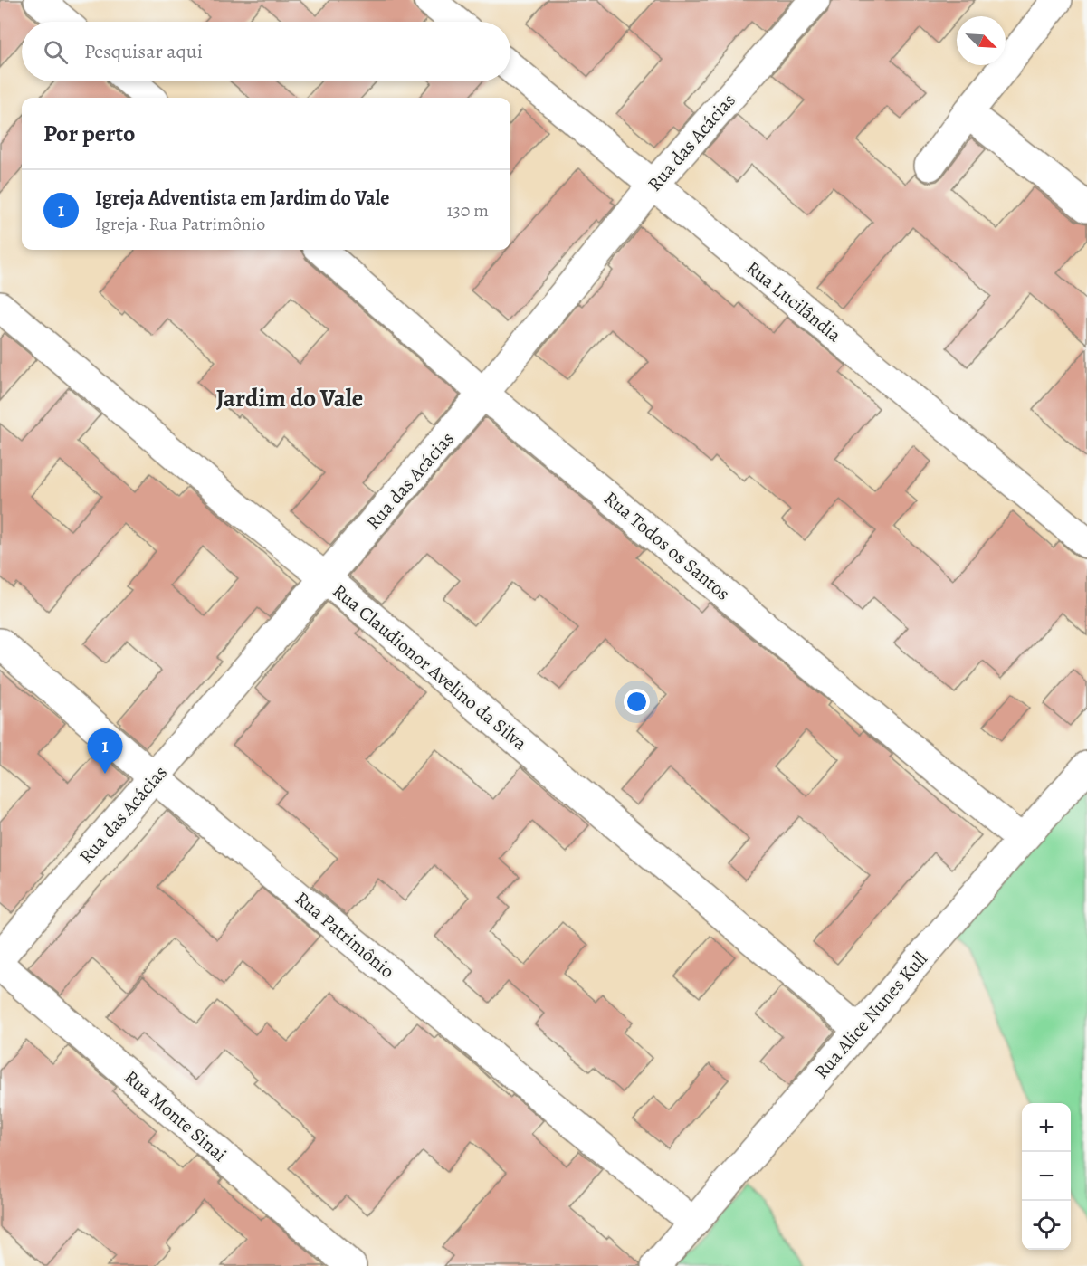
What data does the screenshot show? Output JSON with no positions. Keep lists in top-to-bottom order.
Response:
{
  "streets": {
    "street": [
      "Rua das Acácias",
      "Rua Lucilândia",
      "Rua Todos os Santos",
      "Rua Claudionor Avelino da Silva",
      "Rua Patrimônio",
      "Rua Alice Nunes Kull",
      "Rua Monte Sinai"
    ]
  },
  "crossings": [
    ["Rua das Acácias", "Rua Lucilândia"],
    ["Rua das Acácias", "Rua Todos os Santos"],
    ["Rua das Acácias", "Rua Claudionor Avelino da Silva"],
    ["Rua das Acácias", "Rua Patrimônio"],
    ["Rua Todos os Santos", "Rua Alice Nunes Kull"],
    ["Rua Claudionor Avelino da Silva", "Rua Alice Nunes Kull"],
    ["Rua Patrimônio", "Rua Alice Nunes Kull"]
  ],
  "districts": ["Jardim do Vale"],
  "north": "bottom right",
  "page": {
    "search": "Pesquisar aqui",
    "heading": "Por perto",
    "list": [
      {
        "mark": "1",
        "name": "Igreja Adventista em Jardim do Vale",
        "note": "Igreja · Rua Patrimônio",
        "value": "130 m"
      }
    ],
    "pins": "1",
    "map_buttons": ["+", "−"]
  }
}
